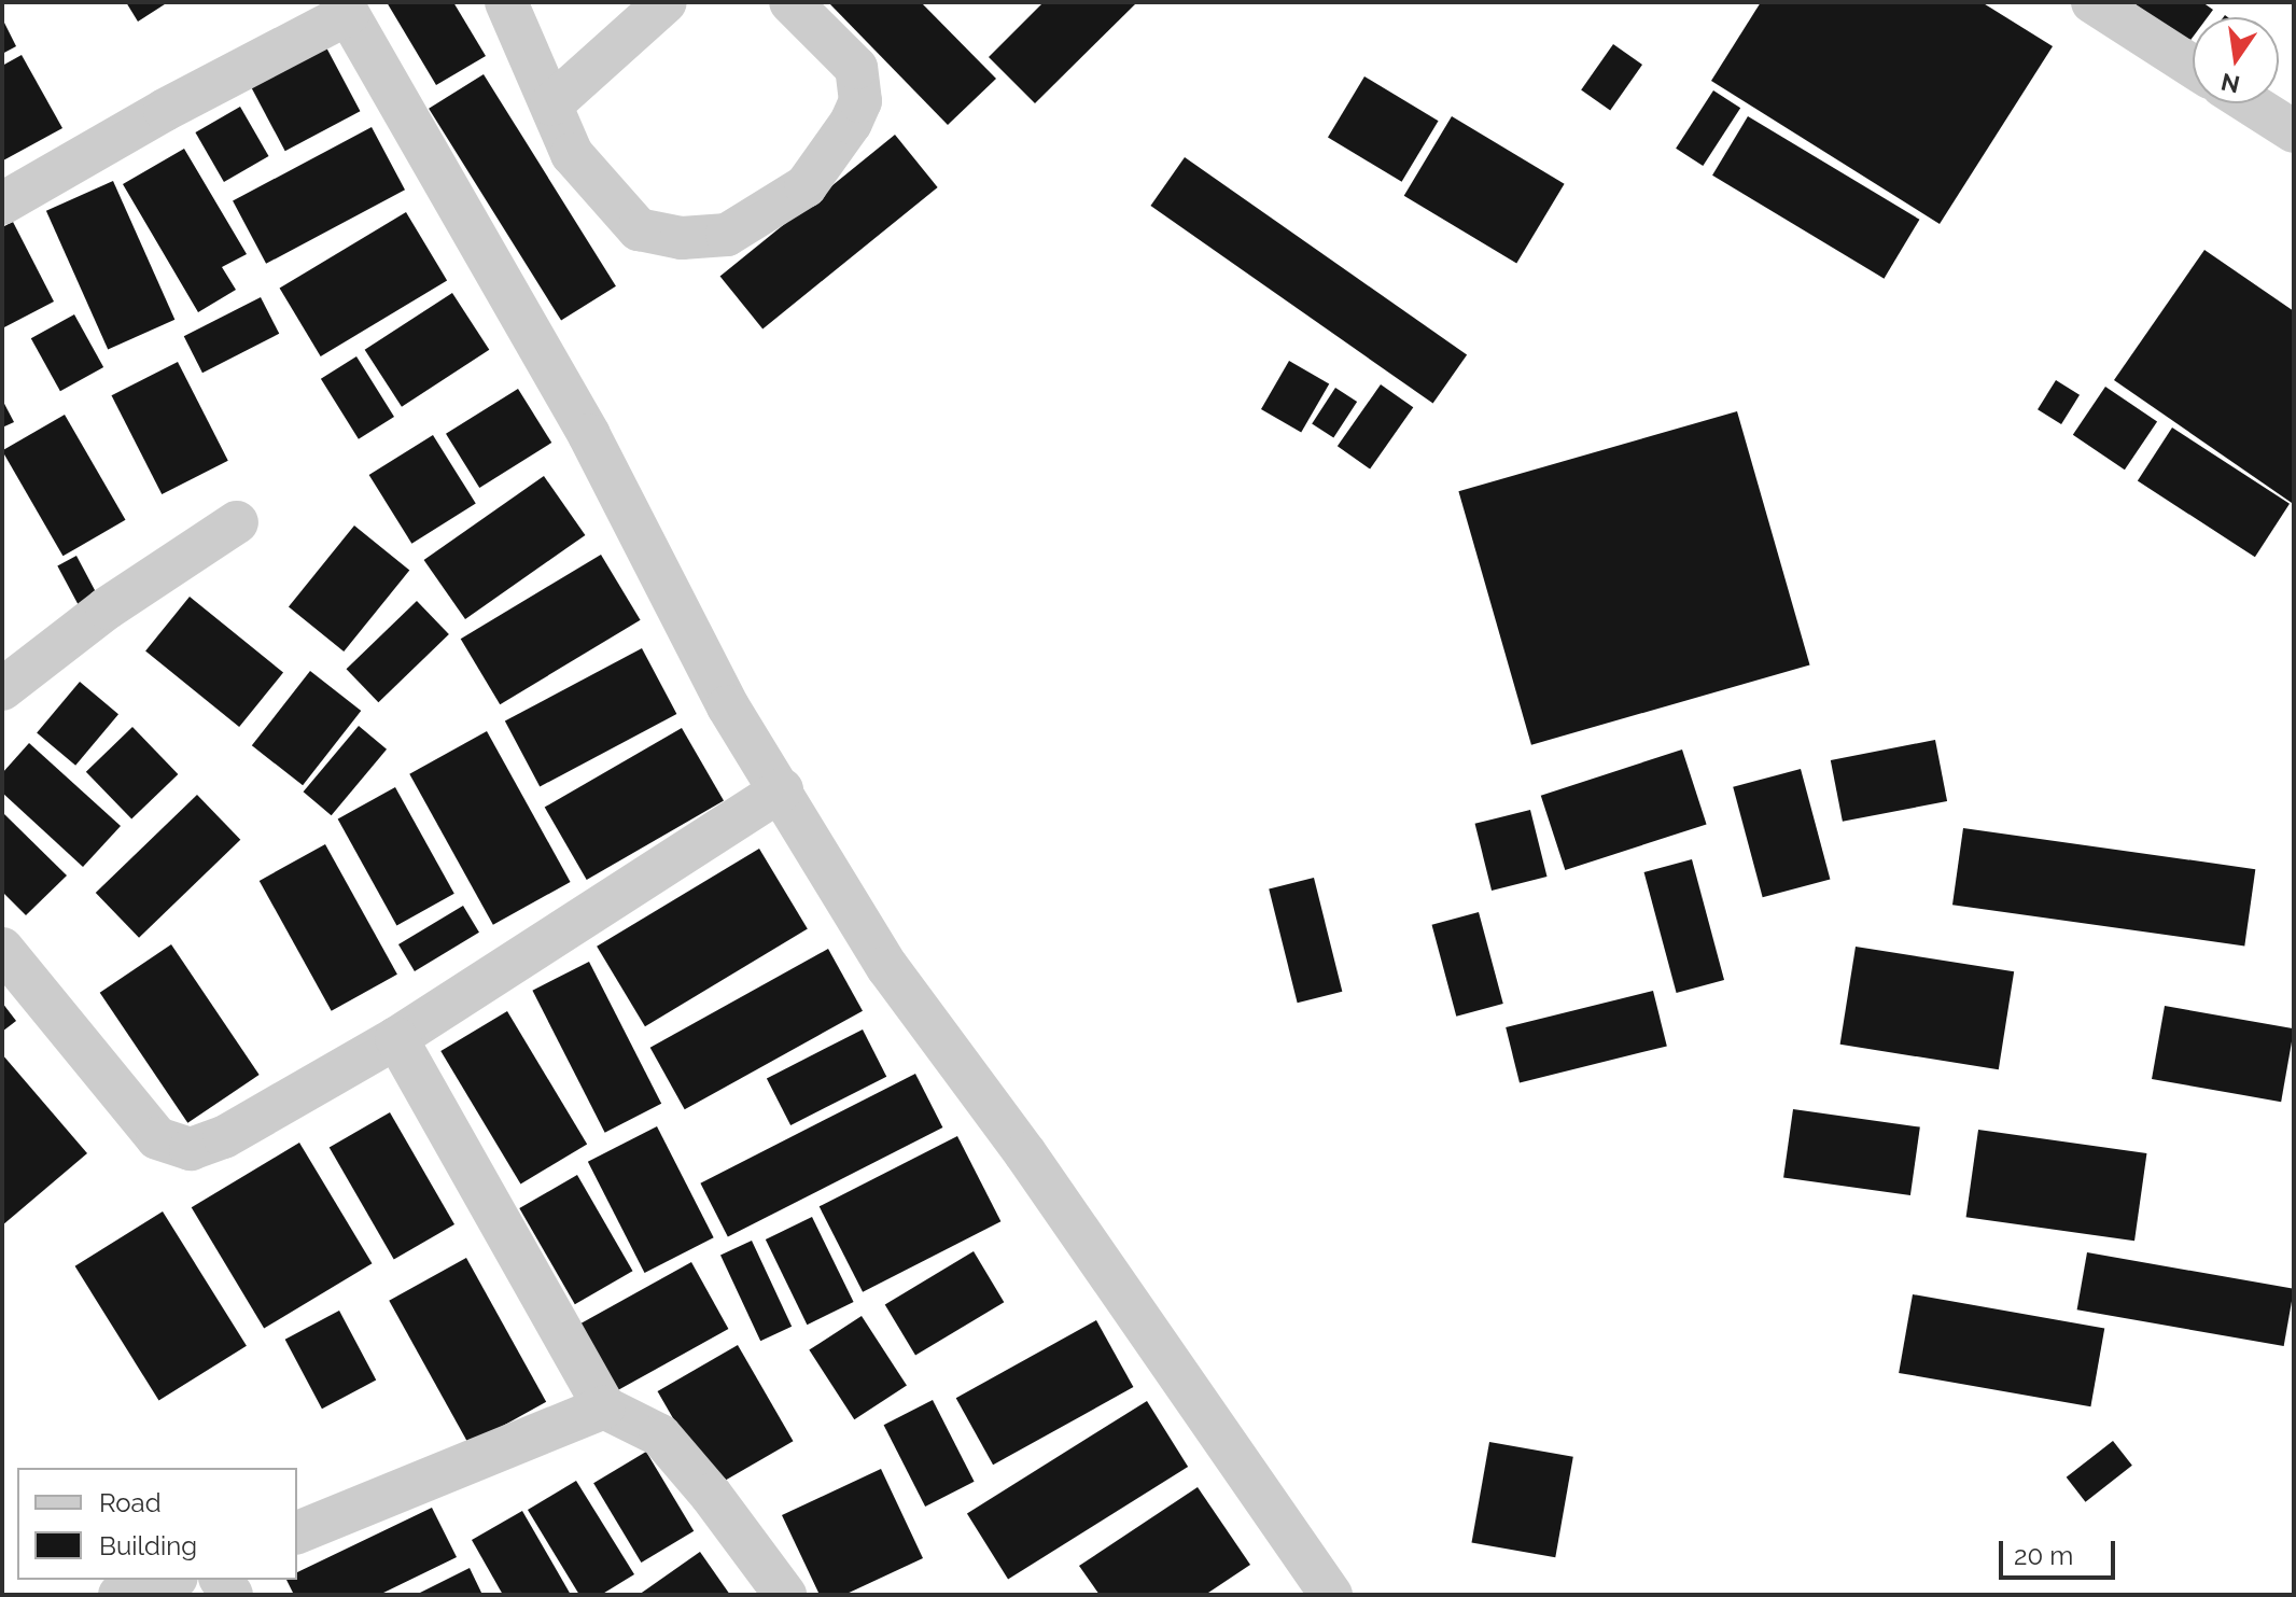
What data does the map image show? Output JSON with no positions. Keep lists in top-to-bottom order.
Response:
{
  "legend": ["Road", "Building"],
  "scale_bar": "20 m",
  "north": "bottom"
}
